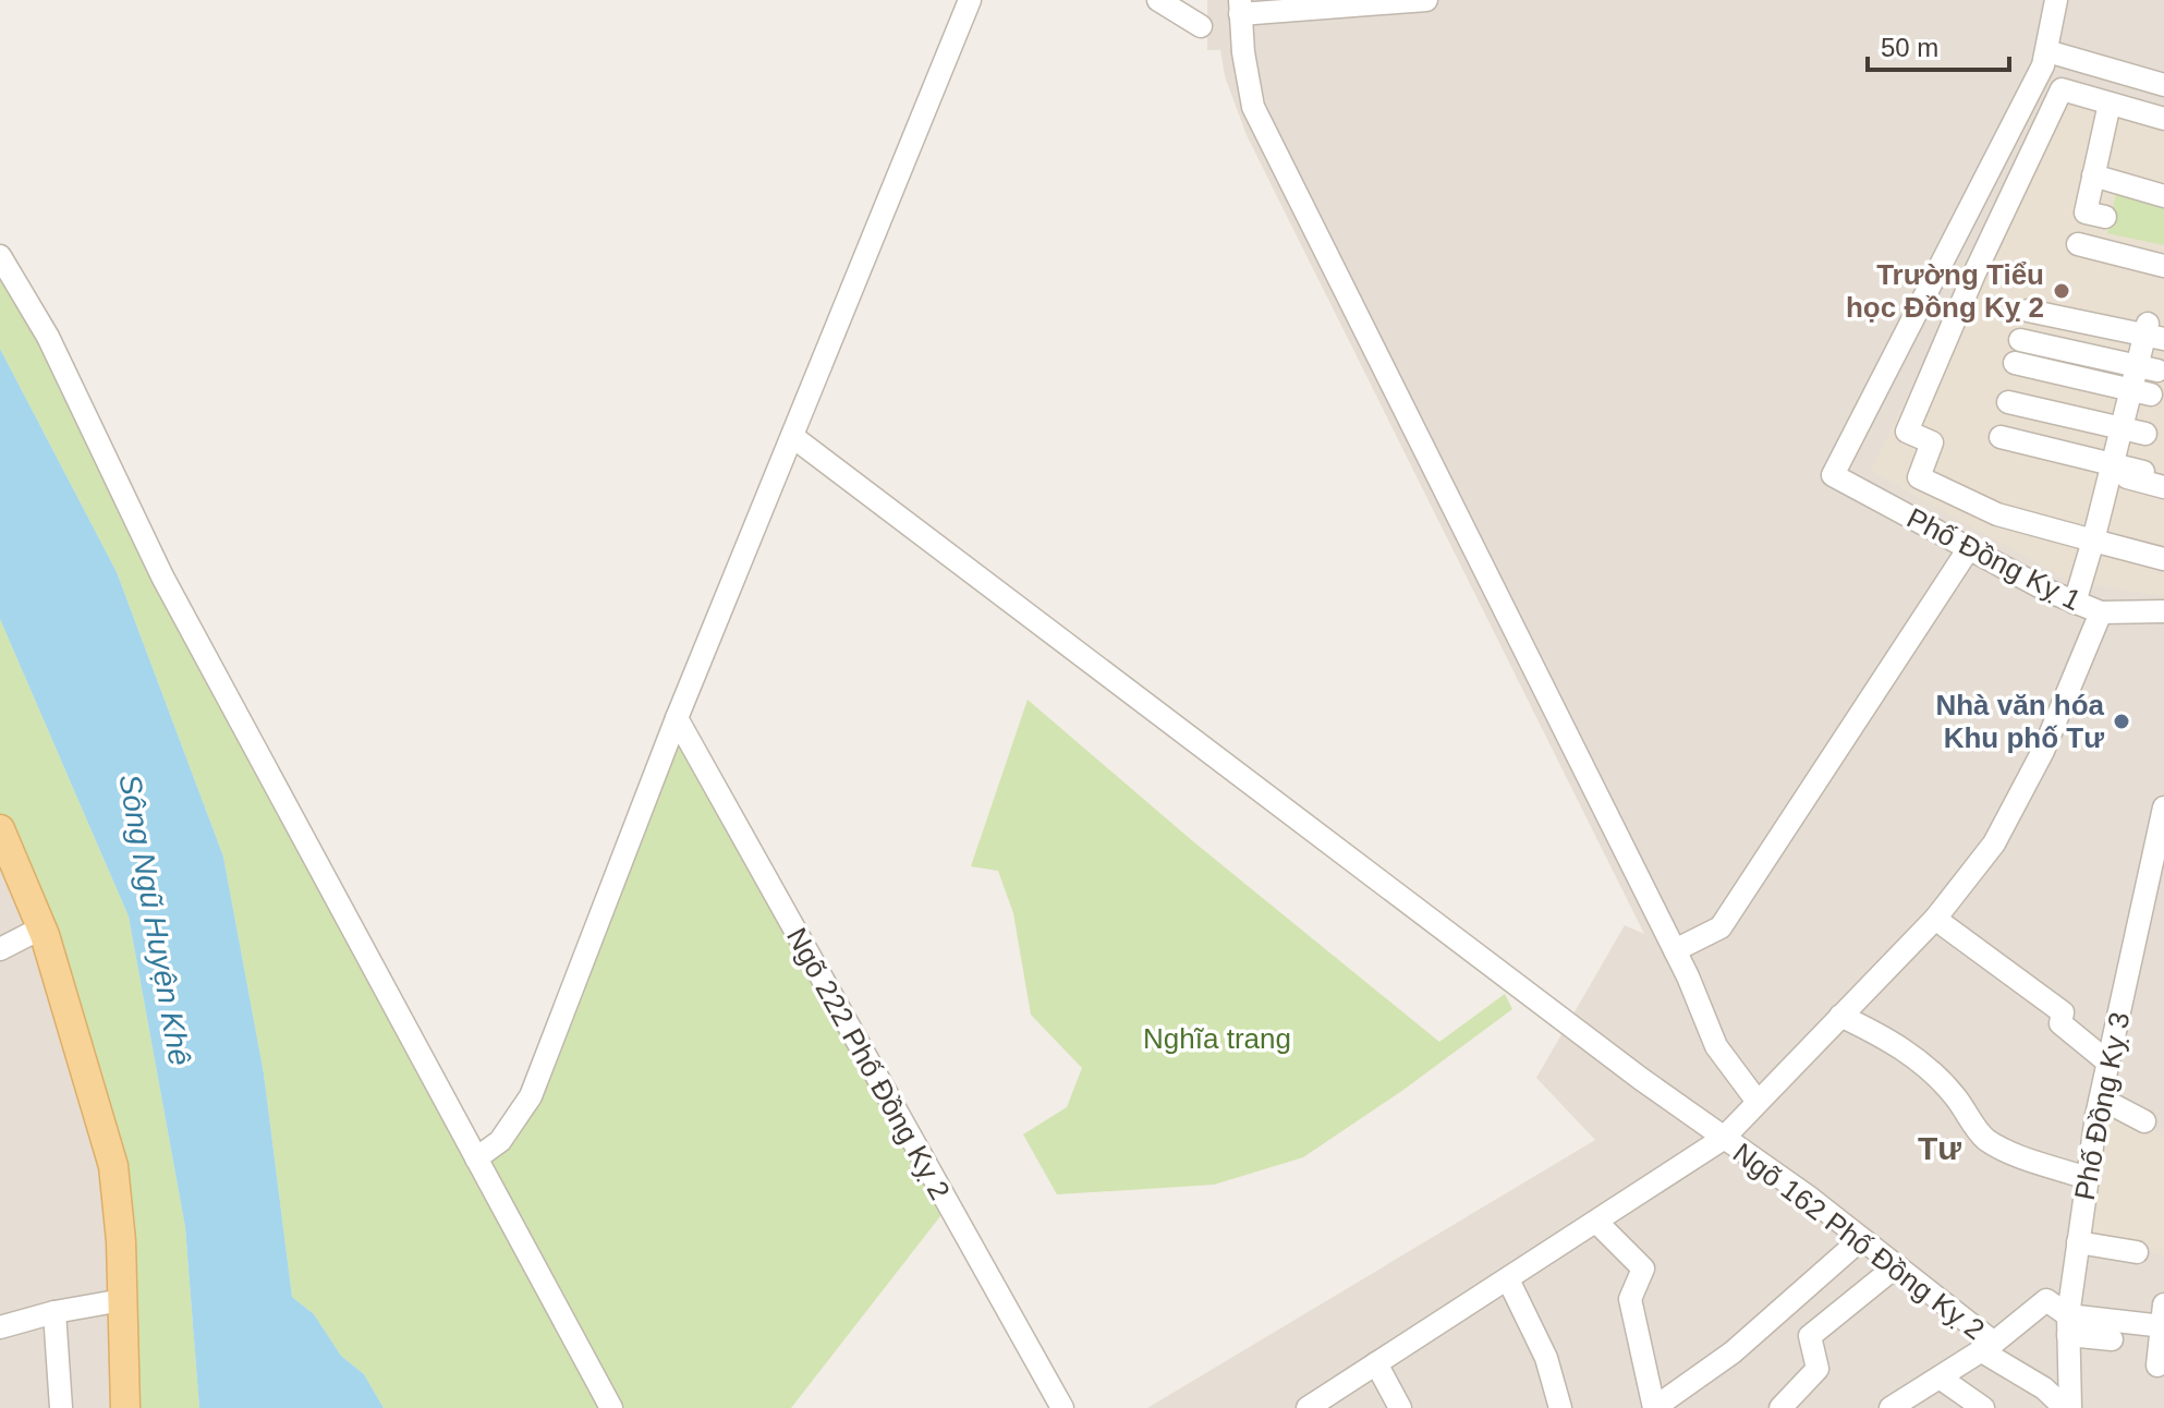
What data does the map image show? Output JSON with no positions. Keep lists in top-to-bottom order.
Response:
{
  "streets": {
    "street": [
      "Phố Đồng Kỵ 1",
      "Ngõ 222 Phố Đồng Kỵ 2",
      "Phố Đồng Kỵ 3",
      "Ngõ 162 Phố Đồng Kỵ 2"
    ]
  },
  "crossings": [
    ["Phố Đồng Kỵ 3", "Ngõ 162 Phố Đồng Kỵ 2"]
  ],
  "districts": ["Tư"],
  "water": ["Sông Ngũ Huyện Khê"],
  "parks": ["Nghĩa trang"],
  "places": ["Trường Tiểu học Đồng Kỵ 2", "Nhà văn hóa Khu phố Tư"],
  "scale_bar": "50 m"
}
